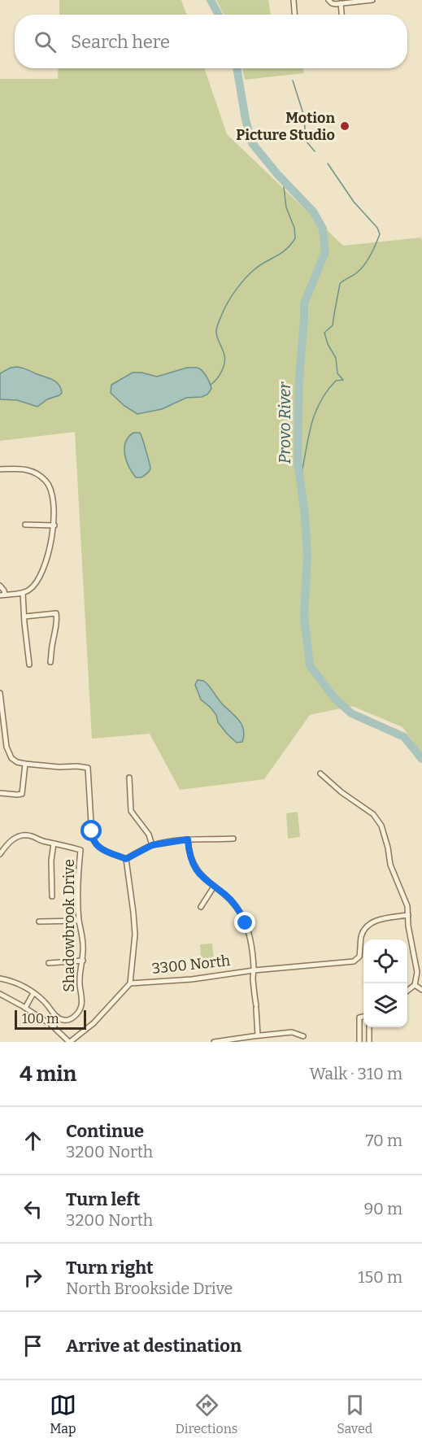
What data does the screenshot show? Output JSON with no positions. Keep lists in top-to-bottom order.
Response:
{
  "streets": {
    "street": ["Shadowbrook Drive", "3300 North"]
  },
  "water": ["Provo River"],
  "places": ["Motion Picture Studio"],
  "scale_bar": "100 m",
  "page": {
    "search": "Search here",
    "scale": "100 m",
    "heading": ["4 min", "Walk · 310 m"],
    "list": [
      ["Continue", "3200 North", "70 m"],
      ["Turn left", "3200 North", "90 m"],
      ["Turn right", "North Brookside Drive", "150 m"],
      "Arrive at destination"
    ],
    "nav": ["Map", "Directions", "Saved"]
  }
}
